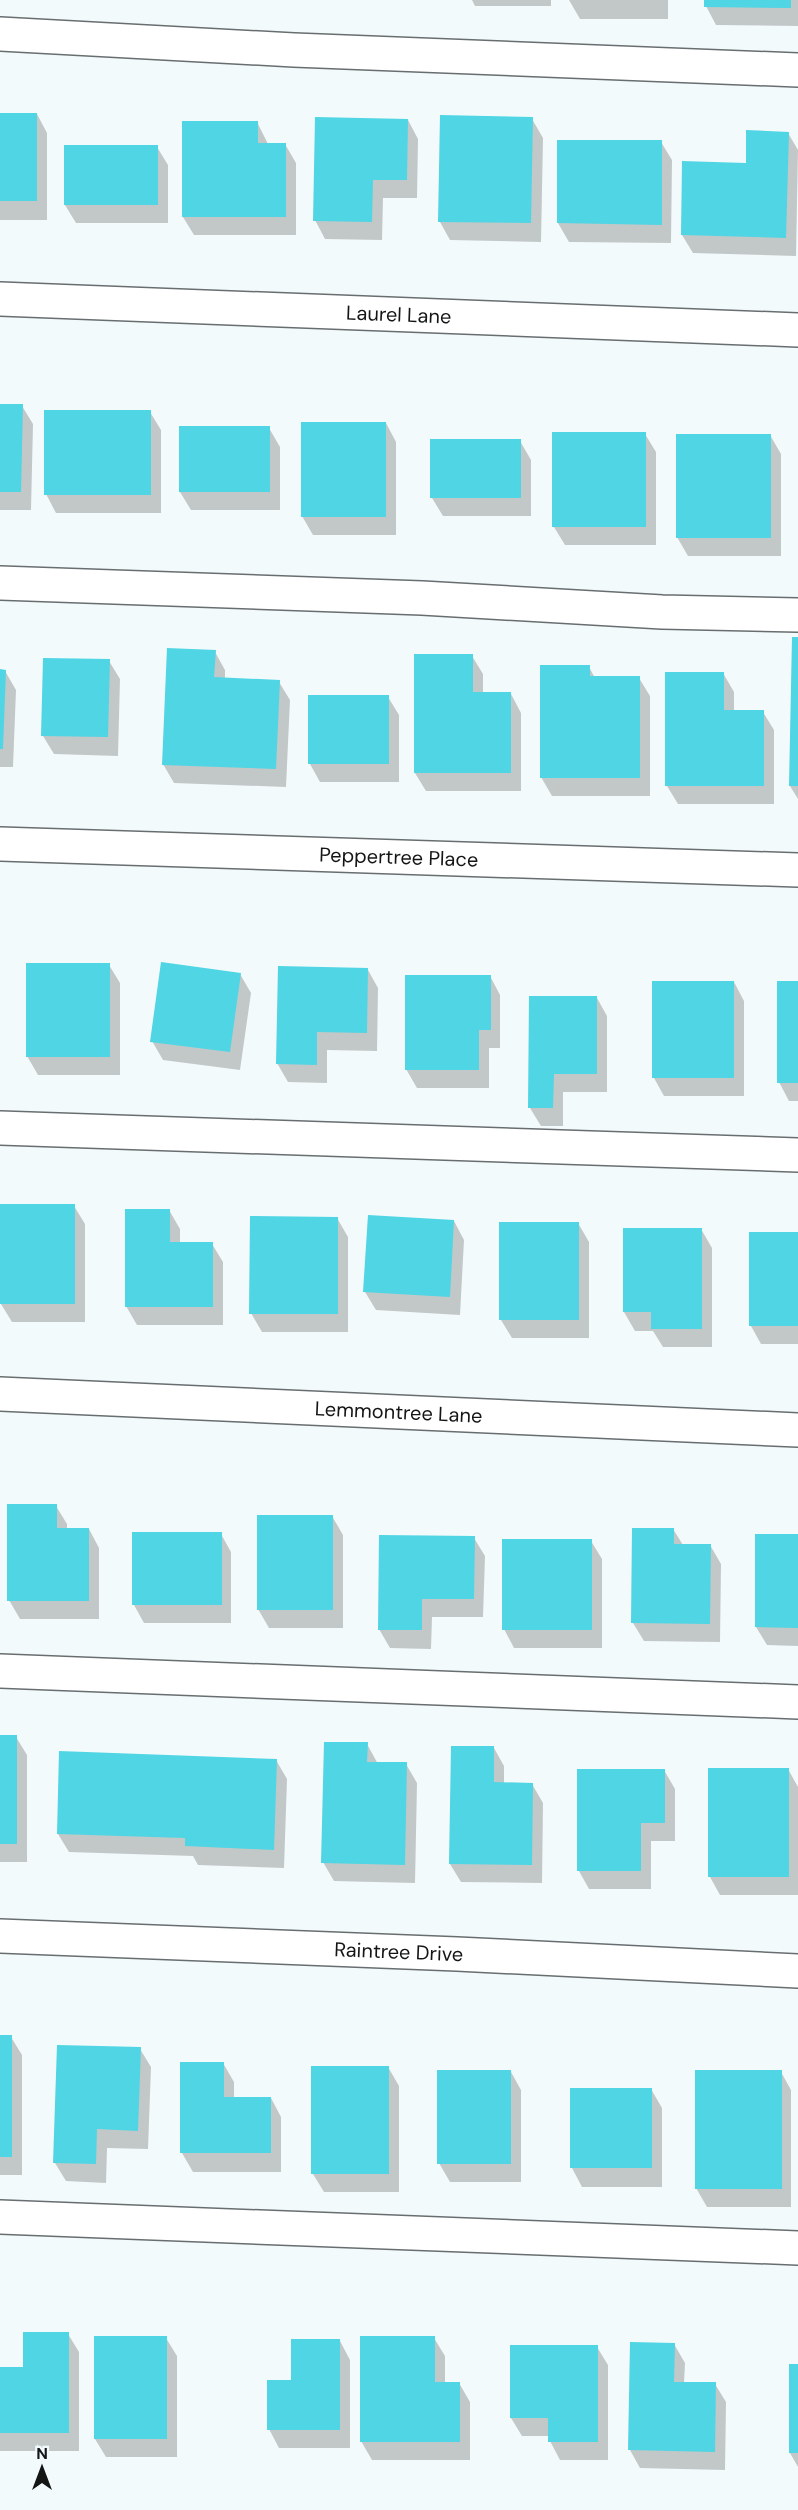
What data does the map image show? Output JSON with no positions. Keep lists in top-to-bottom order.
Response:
{
  "streets": {
    "street": [
      "Laurel Lane",
      "Peppertree Place",
      "Lemmontree Lane",
      "Raintree Drive"
    ]
  },
  "north": "top"
}
